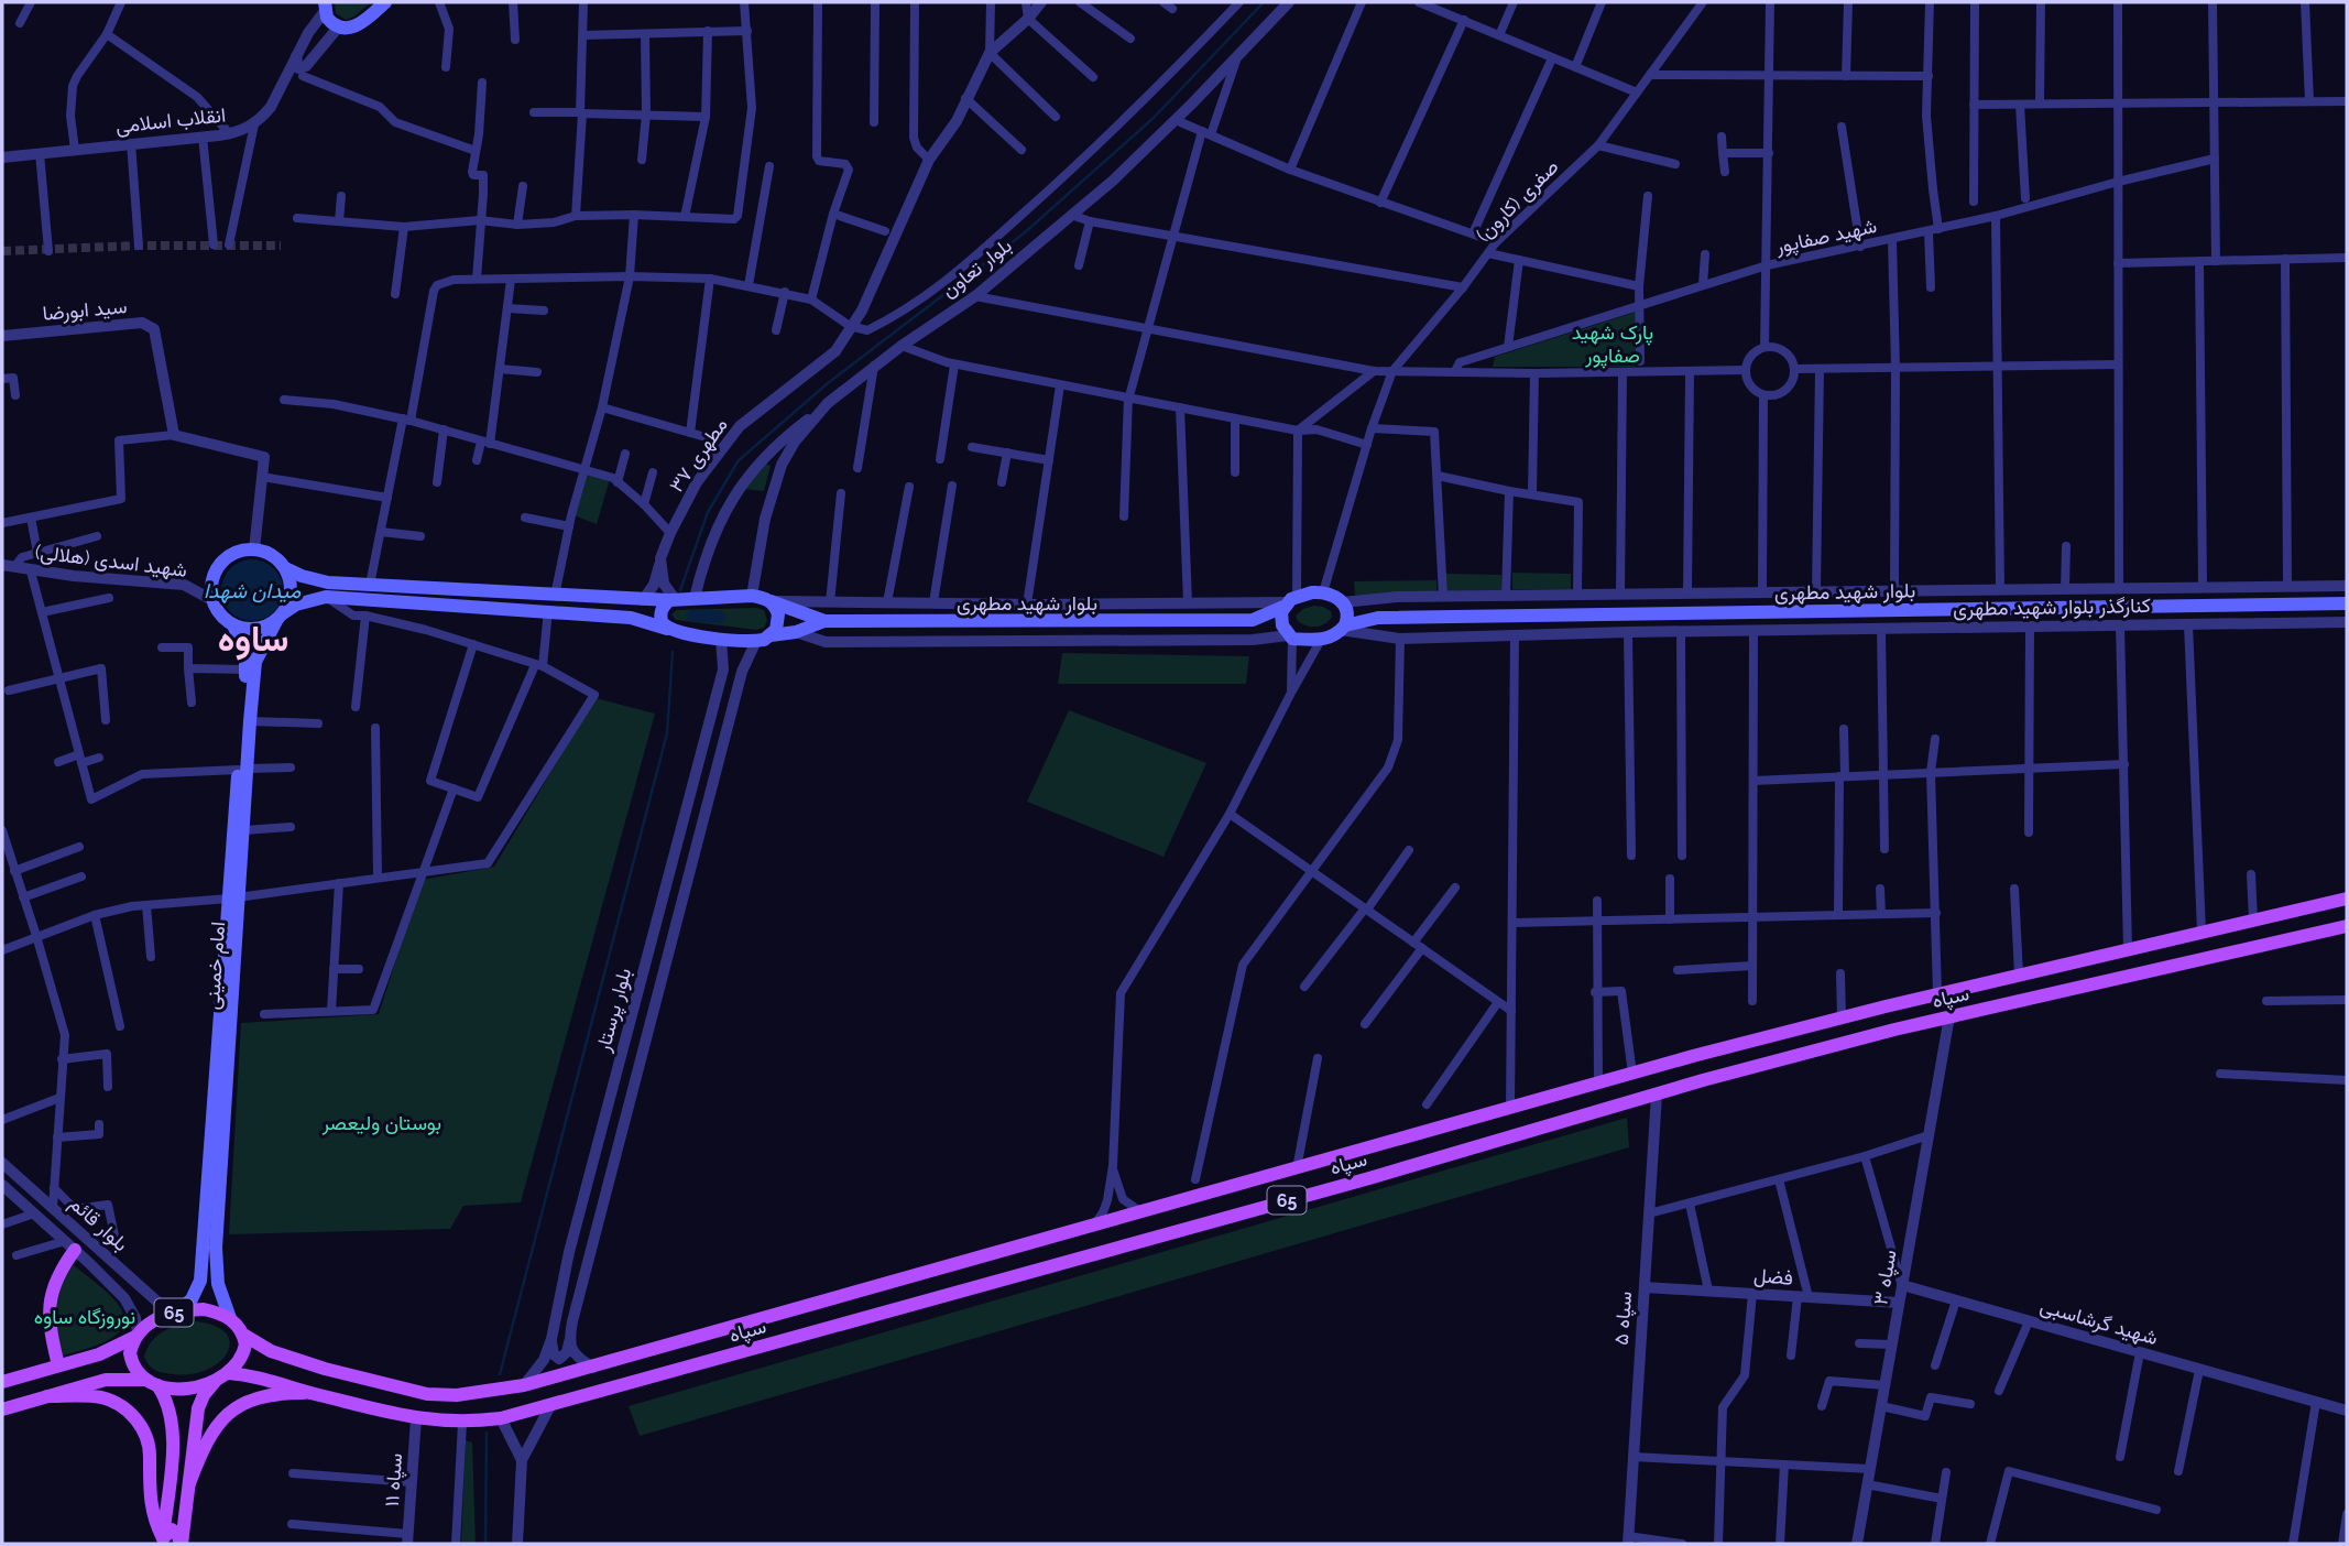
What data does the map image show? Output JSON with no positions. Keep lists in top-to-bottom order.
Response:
{
  "streets": {
    "main road": [
      "بلوار شهید مطهری",
      "امام خمینی",
      "سپاه",
      "65"
    ],
    "street": [
      "انقلاب اسلامی",
      "صفری (کارون)",
      "شهید صفاپور",
      "بلوار تعاون",
      "سید ابورضا",
      "مطهری ۳۷",
      "شهید اسدی (هلالی)",
      "کنارگذر بلوار شهید مطهری",
      "بلوار پرستار",
      "بلوار قائم",
      "فضل",
      "سپاه ۳",
      "سپاه ۵",
      "شهید گرشاسبی",
      "سپاه ۱۱"
    ]
  },
  "crossings": [
    ["صفری (کارون)", "بلوار شهید مطهری"],
    ["صفری (کارون)", "کنارگذر بلوار شهید مطهری"],
    ["شهید اسدی (هلالی)", "امام خمینی"],
    ["بلوار شهید مطهری", "کنارگذر بلوار شهید مطهری"],
    ["بلوار شهید مطهری", "بلوار پرستار"],
    ["امام خمینی", "سپاه"],
    ["امام خمینی", "65"],
    ["امام خمینی", "بلوار قائم"],
    ["سپاه", "بلوار پرستار"],
    ["سپاه", "65"],
    ["سپاه", "بلوار قائم"],
    ["سپاه", "سپاه ۳"],
    ["سپاه", "سپاه ۵"],
    ["سپاه", "سپاه ۱۱"],
    ["65", "بلوار قائم"],
    ["فضل", "سپاه ۳"],
    ["فضل", "سپاه ۵"],
    ["سپاه ۳", "شهید گرشاسبی"]
  ],
  "districts": ["ساوه"],
  "water": ["میدان شهدا"],
  "parks": ["پارک شهید صفاپور", "بوستان ولیعصر", "نوروزگاه ساوه"]
}
